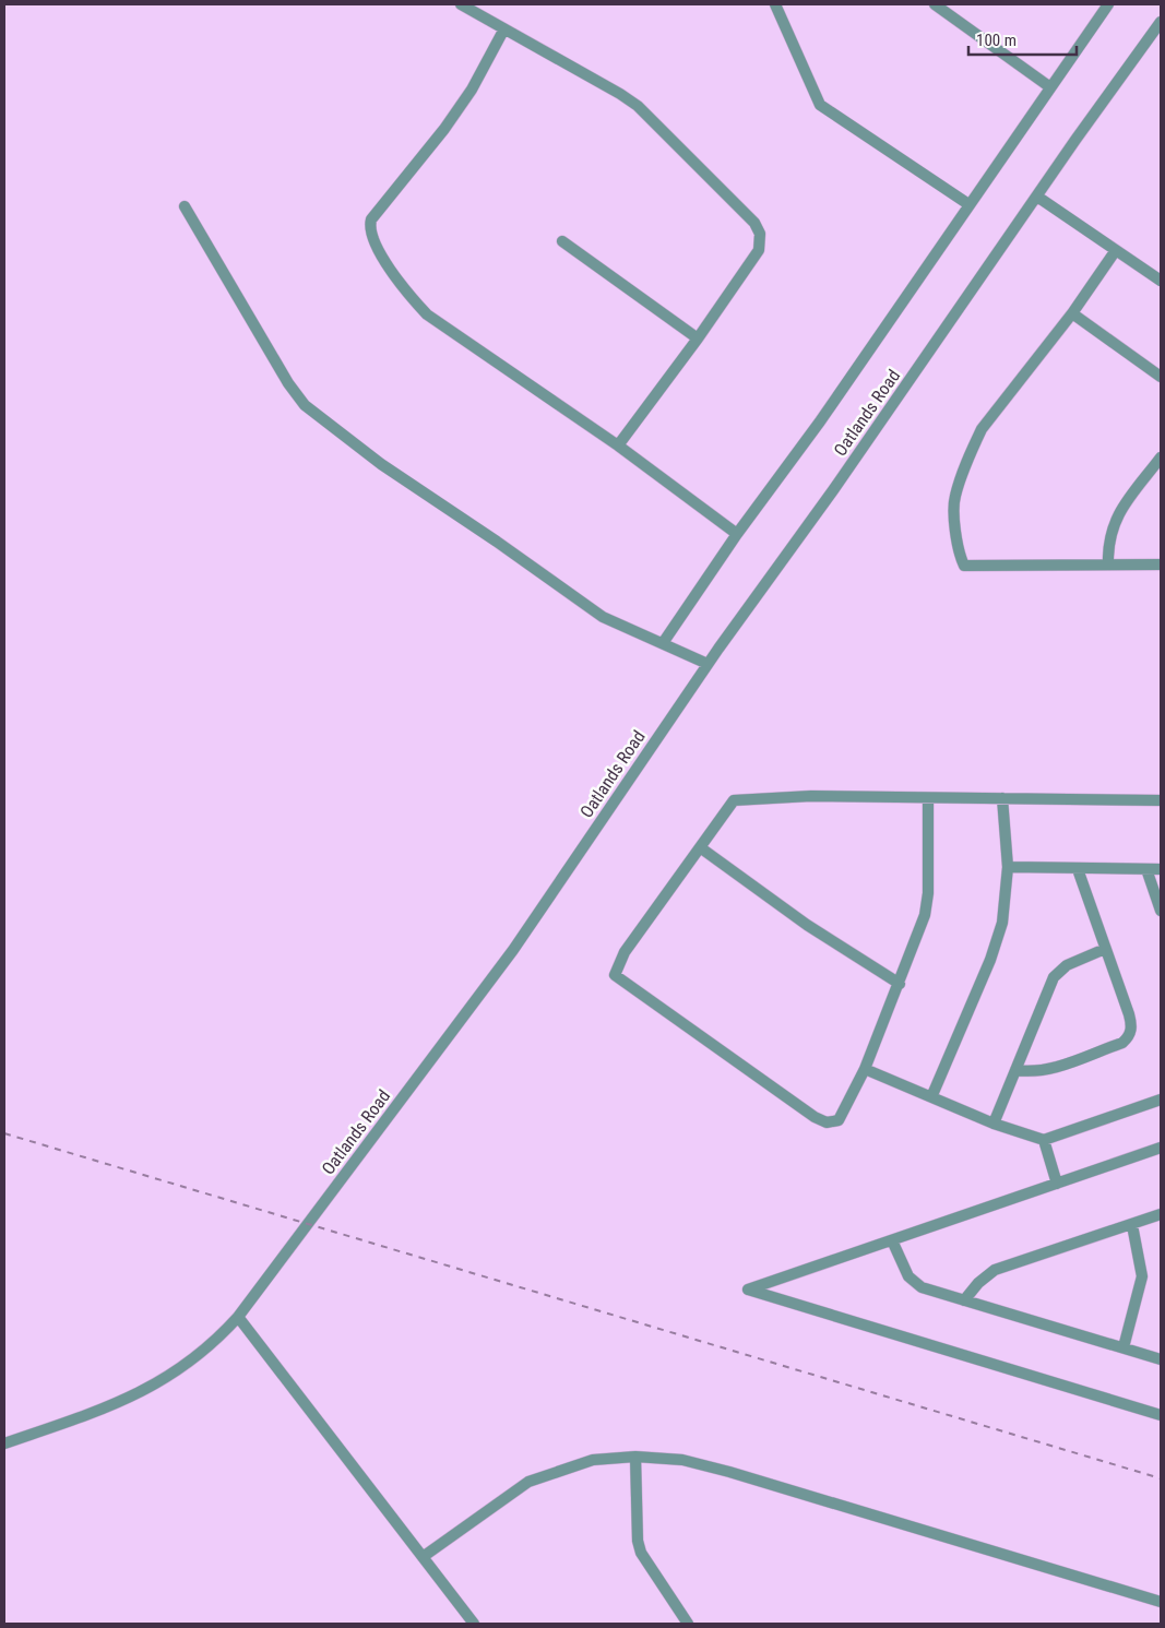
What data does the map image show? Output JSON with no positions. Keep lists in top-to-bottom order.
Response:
{
  "streets": {
    "street": ["Oatlands Road"]
  },
  "scale_bar": "100 m"
}
